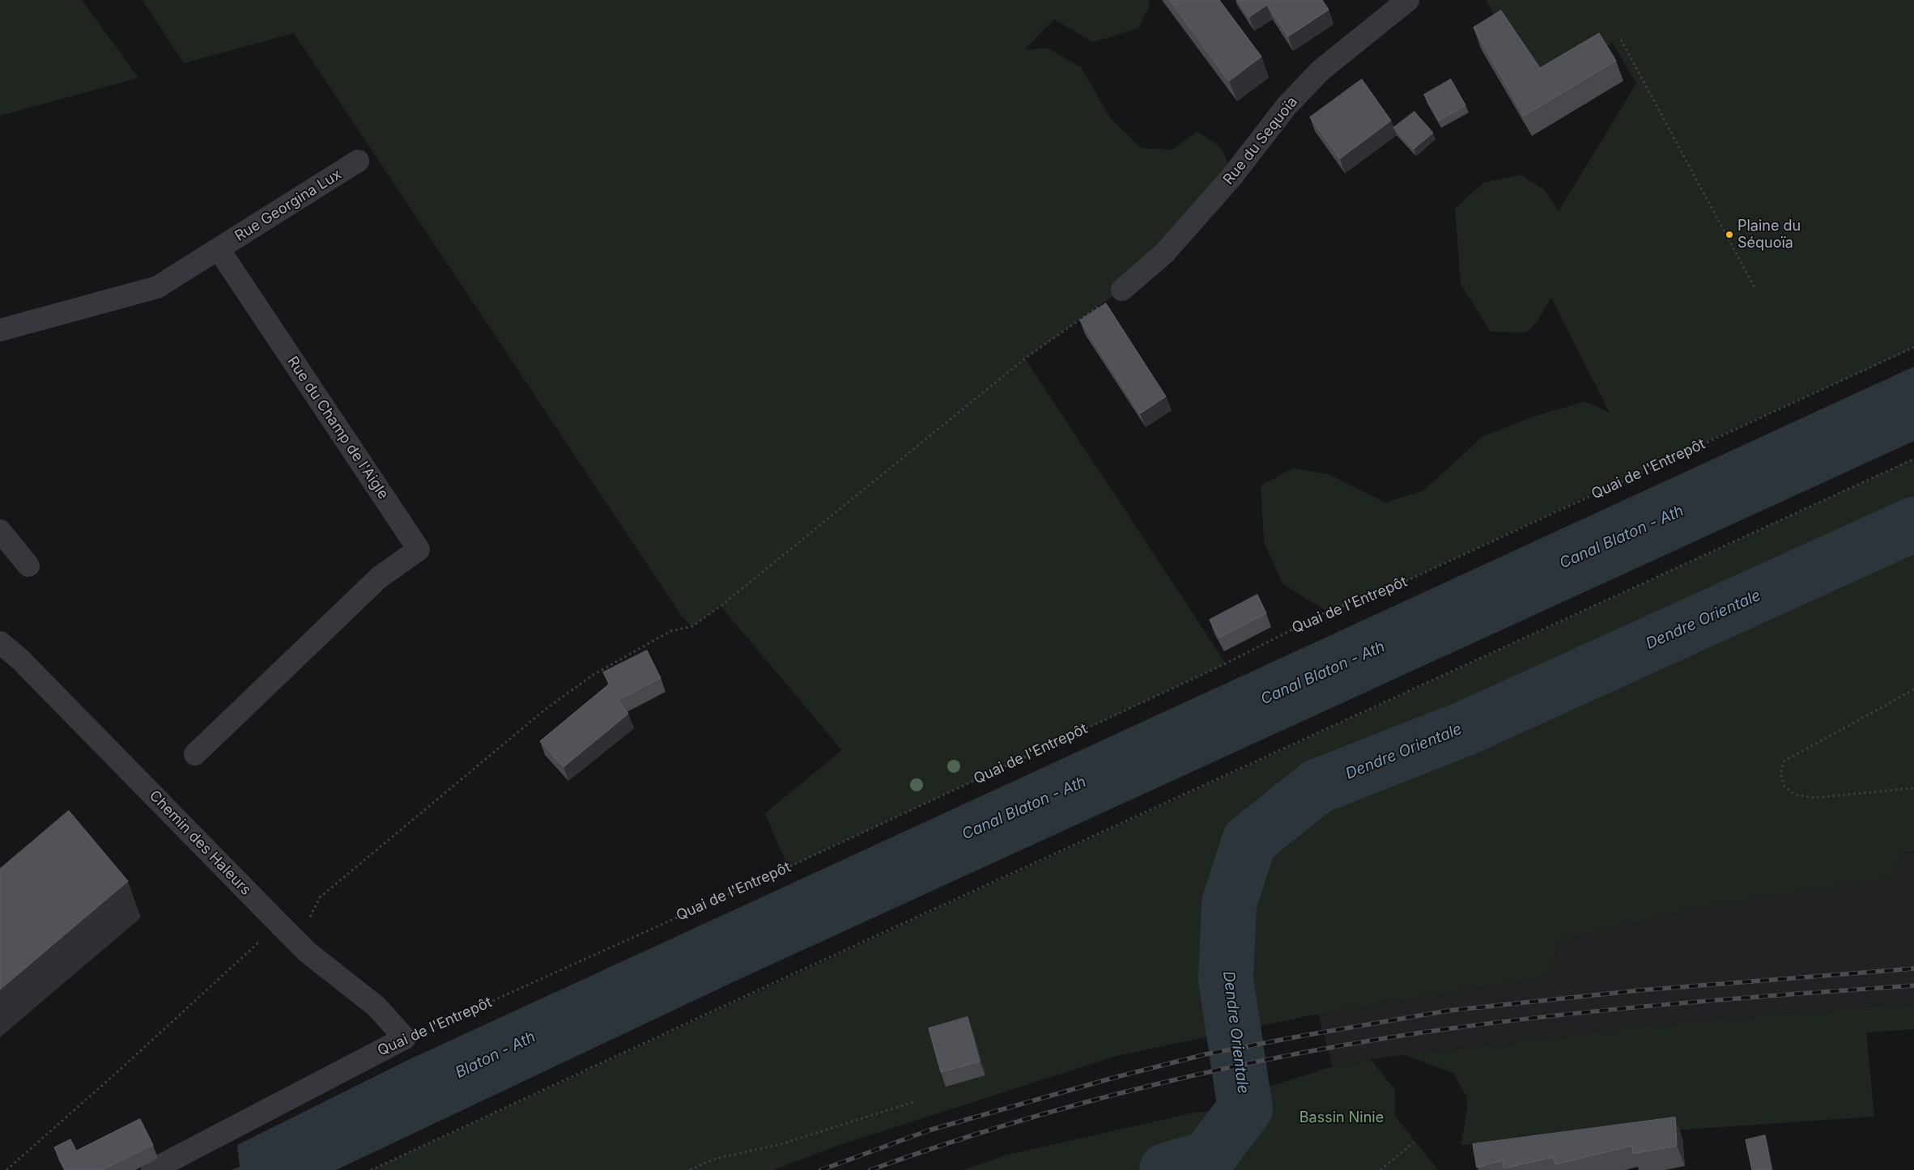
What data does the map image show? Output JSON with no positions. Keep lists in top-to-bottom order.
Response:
{
  "streets": {
    "street": [
      "Rue du Sequoïa",
      "Rue Georgina Lux",
      "Rue du Champ de l'Aigle",
      "Quai de l'Entrepôt",
      "Chemin des Haleurs"
    ]
  },
  "crossings": [
    ["Rue Georgina Lux", "Rue du Champ de l'Aigle"],
    ["Quai de l'Entrepôt", "Chemin des Haleurs"]
  ],
  "water": ["Canal Blaton - Ath", "Dendre Orientale", "Blaton - Ath"],
  "parks": ["Bassin Ninie"],
  "places": ["Plaine du Séquoïa"]
}
